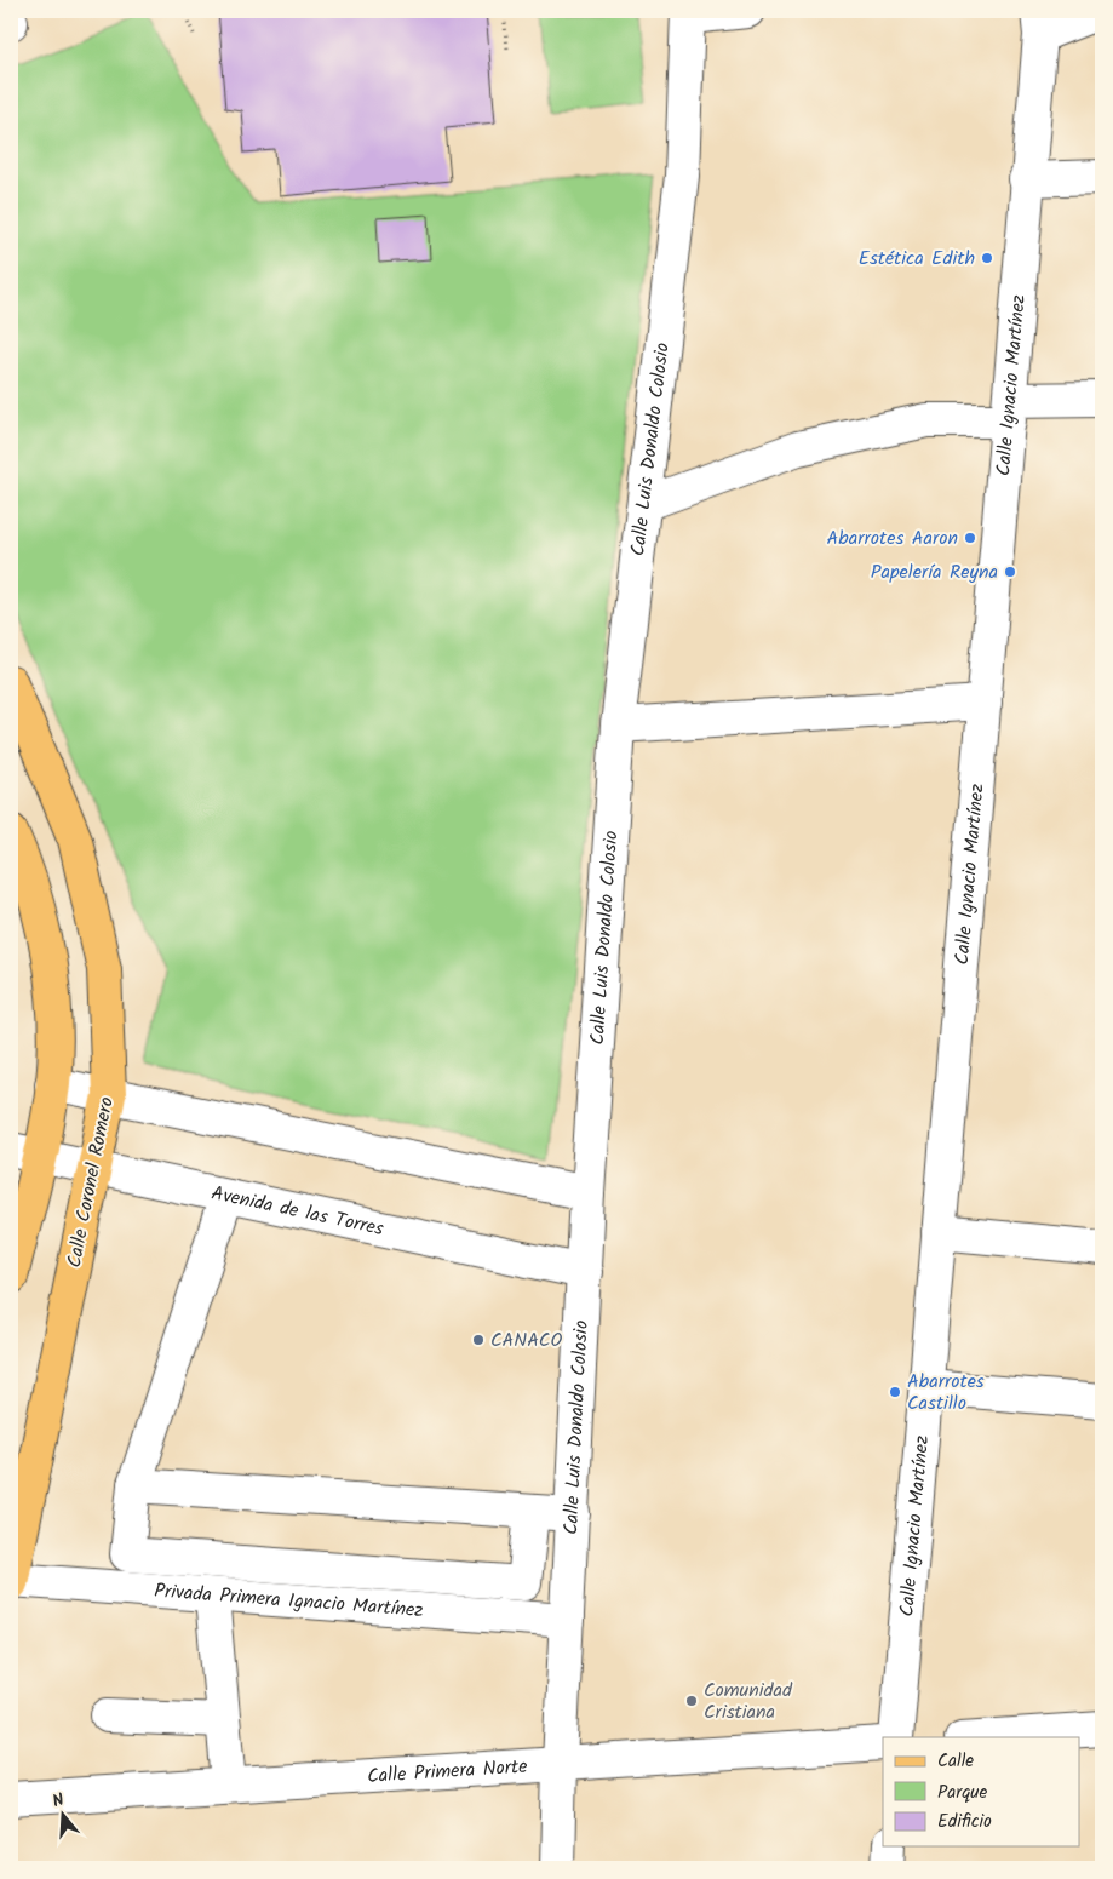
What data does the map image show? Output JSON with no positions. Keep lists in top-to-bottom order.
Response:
{
  "streets": {
    "main road": ["Calle Coronel Romero"],
    "street": [
      "Calle Ignacio Martínez",
      "Calle Luis Donaldo Colosio",
      "Avenida de las Torres",
      "Privada Primera Ignacio Martínez",
      "Calle Primera Norte"
    ]
  },
  "crossings": [
    ["Calle Luis Donaldo Colosio", "Avenida de las Torres"],
    ["Calle Luis Donaldo Colosio", "Privada Primera Ignacio Martínez"],
    ["Calle Luis Donaldo Colosio", "Calle Primera Norte"],
    ["Calle Coronel Romero", "Avenida de las Torres"],
    ["Calle Coronel Romero", "Privada Primera Ignacio Martínez"]
  ],
  "places": [
    "Estética Edith",
    "Abarrotes Aaron",
    "Papelería Reyna",
    "CANACO",
    "Abarrotes Castillo",
    "Comunidad Cristiana"
  ],
  "legend": ["Calle", "Parque", "Edificio"],
  "north": "top"
}
